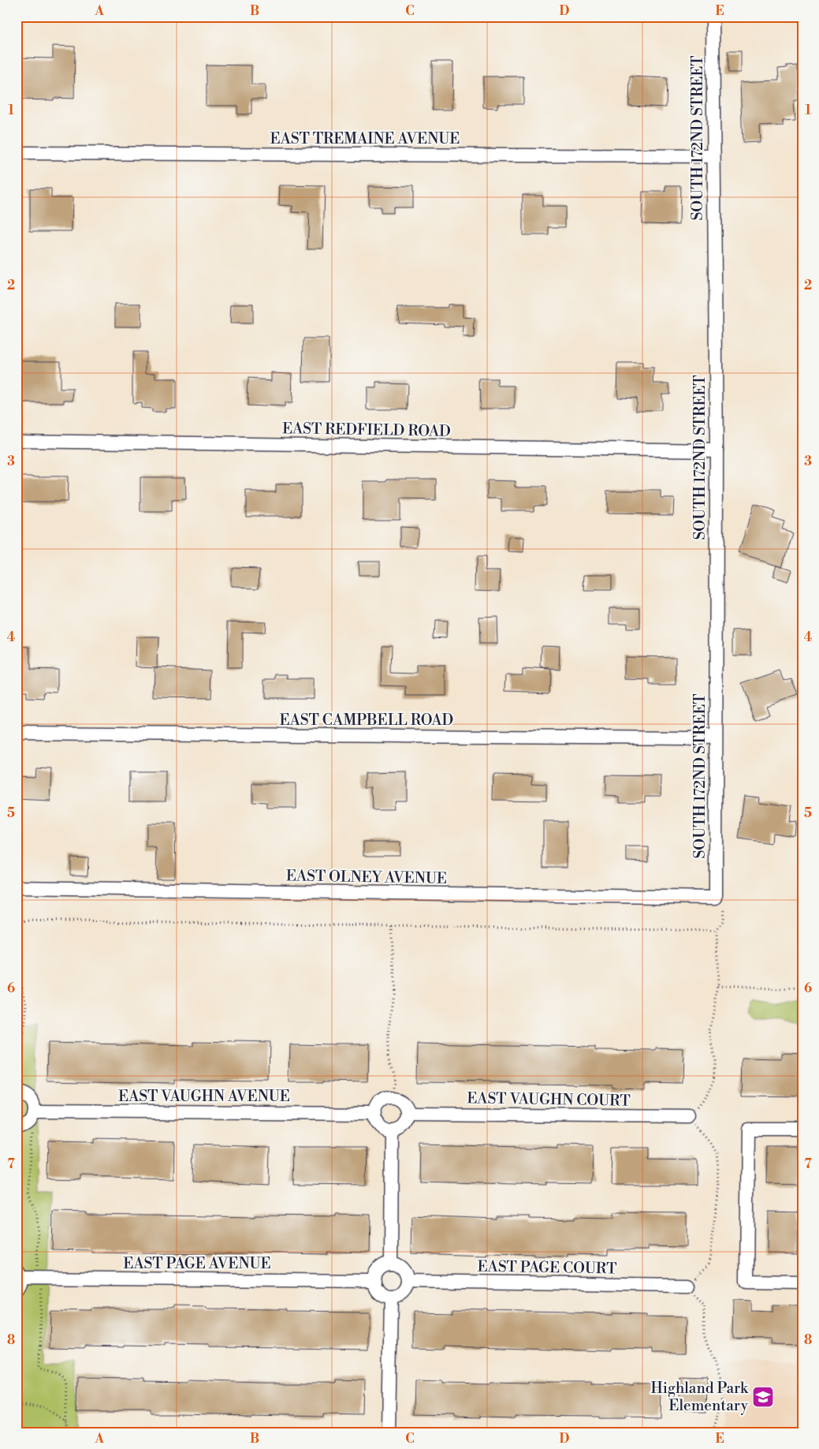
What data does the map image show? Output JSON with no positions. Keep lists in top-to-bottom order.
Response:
{
  "streets": {
    "street": [
      "SOUTH 172ND STREET",
      "EAST TREMAINE AVENUE",
      "EAST REDFIELD ROAD",
      "EAST CAMPBELL ROAD",
      "EAST OLNEY AVENUE",
      "EAST VAUGHN AVENUE",
      "EAST VAUGHN COURT",
      "EAST PAGE AVENUE",
      "EAST PAGE COURT"
    ]
  },
  "crossings": [
    ["SOUTH 172ND STREET", "EAST TREMAINE AVENUE"],
    ["SOUTH 172ND STREET", "EAST REDFIELD ROAD"],
    ["SOUTH 172ND STREET", "EAST CAMPBELL ROAD"],
    ["SOUTH 172ND STREET", "EAST OLNEY AVENUE"],
    ["EAST VAUGHN AVENUE", "EAST VAUGHN COURT"],
    ["EAST PAGE AVENUE", "EAST PAGE COURT"]
  ],
  "places": {
    "school or university": ["Highland Park Elementary"]
  },
  "grid": {
    "columns": [
      "A",
      "B",
      "C",
      "D",
      "E"
    ],
    "rows": [
      "1",
      "2",
      "3",
      "4",
      "5",
      "6",
      "7",
      "8"
    ]
  }
}
